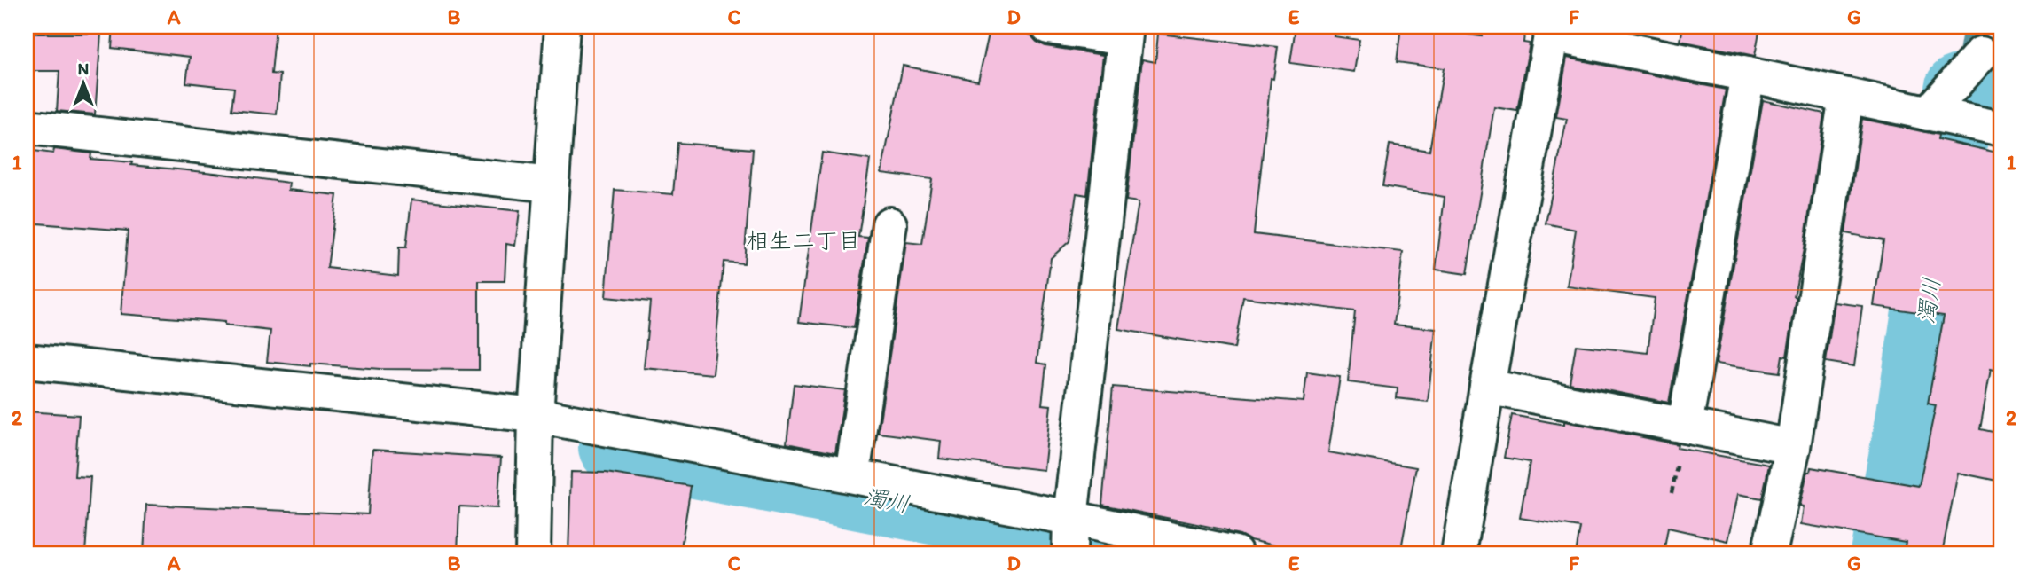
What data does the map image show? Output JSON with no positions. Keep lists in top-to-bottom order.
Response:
{
  "districts": ["相生二丁目"],
  "water": ["濁川"],
  "north": "top",
  "grid": {
    "columns": [
      "A",
      "B",
      "C",
      "D",
      "E",
      "F",
      "G"
    ],
    "rows": ["1", "2"]
  }
}
